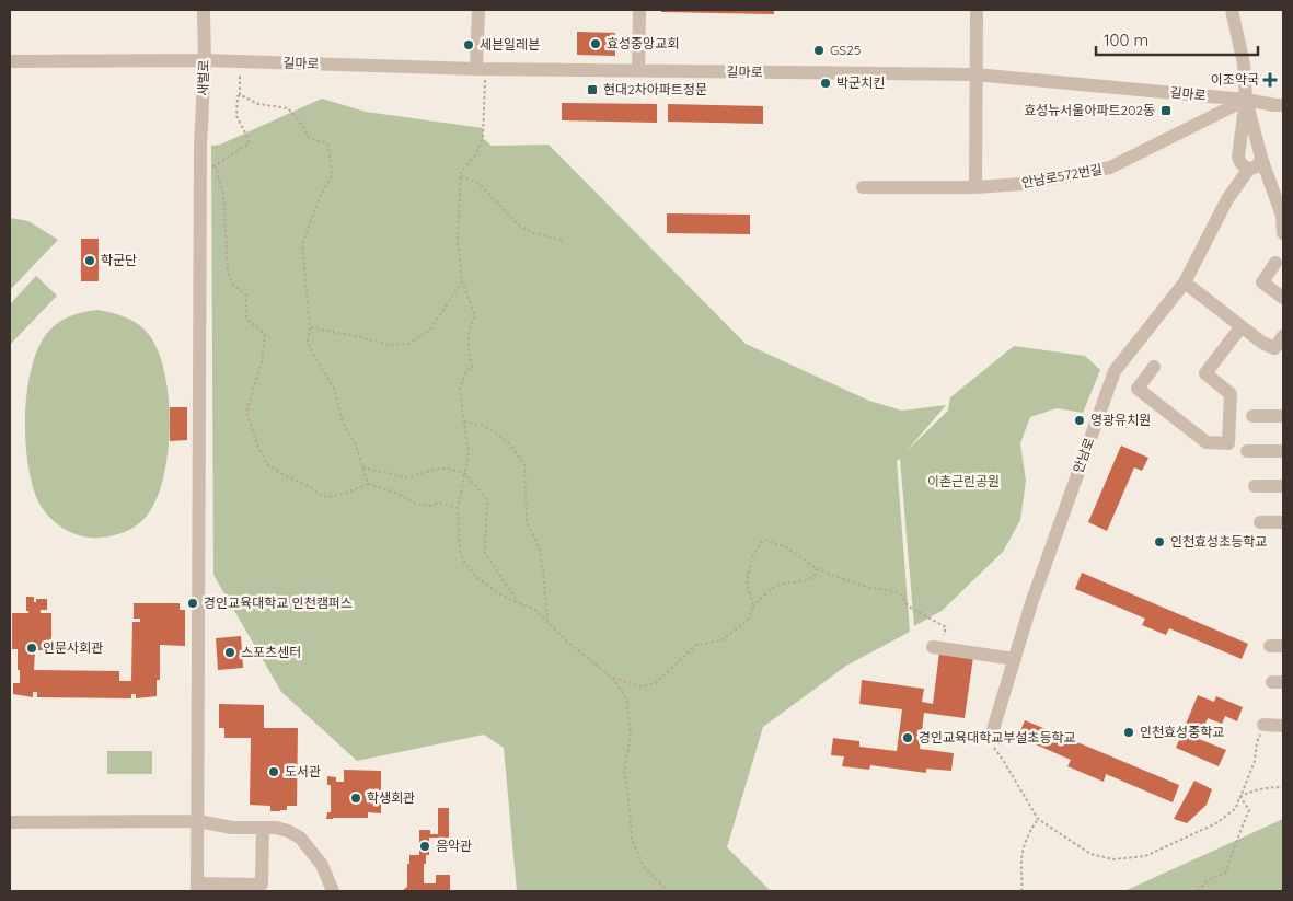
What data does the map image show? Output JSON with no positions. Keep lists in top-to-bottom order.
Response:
{
  "streets": {
    "street": [
      "길마로",
      "새벌로",
      "안남로572번길",
      "안남로"
    ]
  },
  "crossings": [
    ["길마로", "새벌로"],
    ["길마로", "안남로572번길"],
    ["길마로", "안남로"],
    ["안남로572번길", "안남로"]
  ],
  "parks": ["이촌근린공원"],
  "places": {
    "other": [
      "효성중앙교회",
      "세븐일레븐",
      "GS25",
      "박군치킨",
      "학군단",
      "영광유치원",
      "인천효성초등학교",
      "경인교육대학교 인천캠퍼스",
      "인문사회관",
      "스포츠센터",
      "인천효성중학교",
      "경인교육대학교부설초등학교",
      "도서관",
      "학생회관",
      "음악관"
    ],
    "health": ["이조약국"],
    "transit": ["현대2차아파트정문", "효성뉴서울아파트202동"]
  },
  "scale_bar": "100 m"
}
